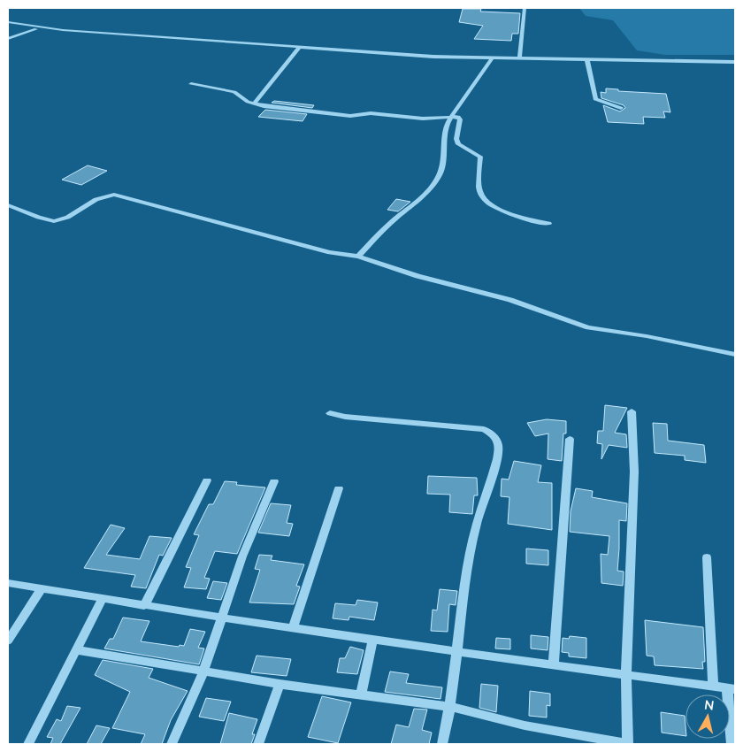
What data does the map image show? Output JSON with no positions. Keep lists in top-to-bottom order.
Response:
{
  "north": "top"
}
